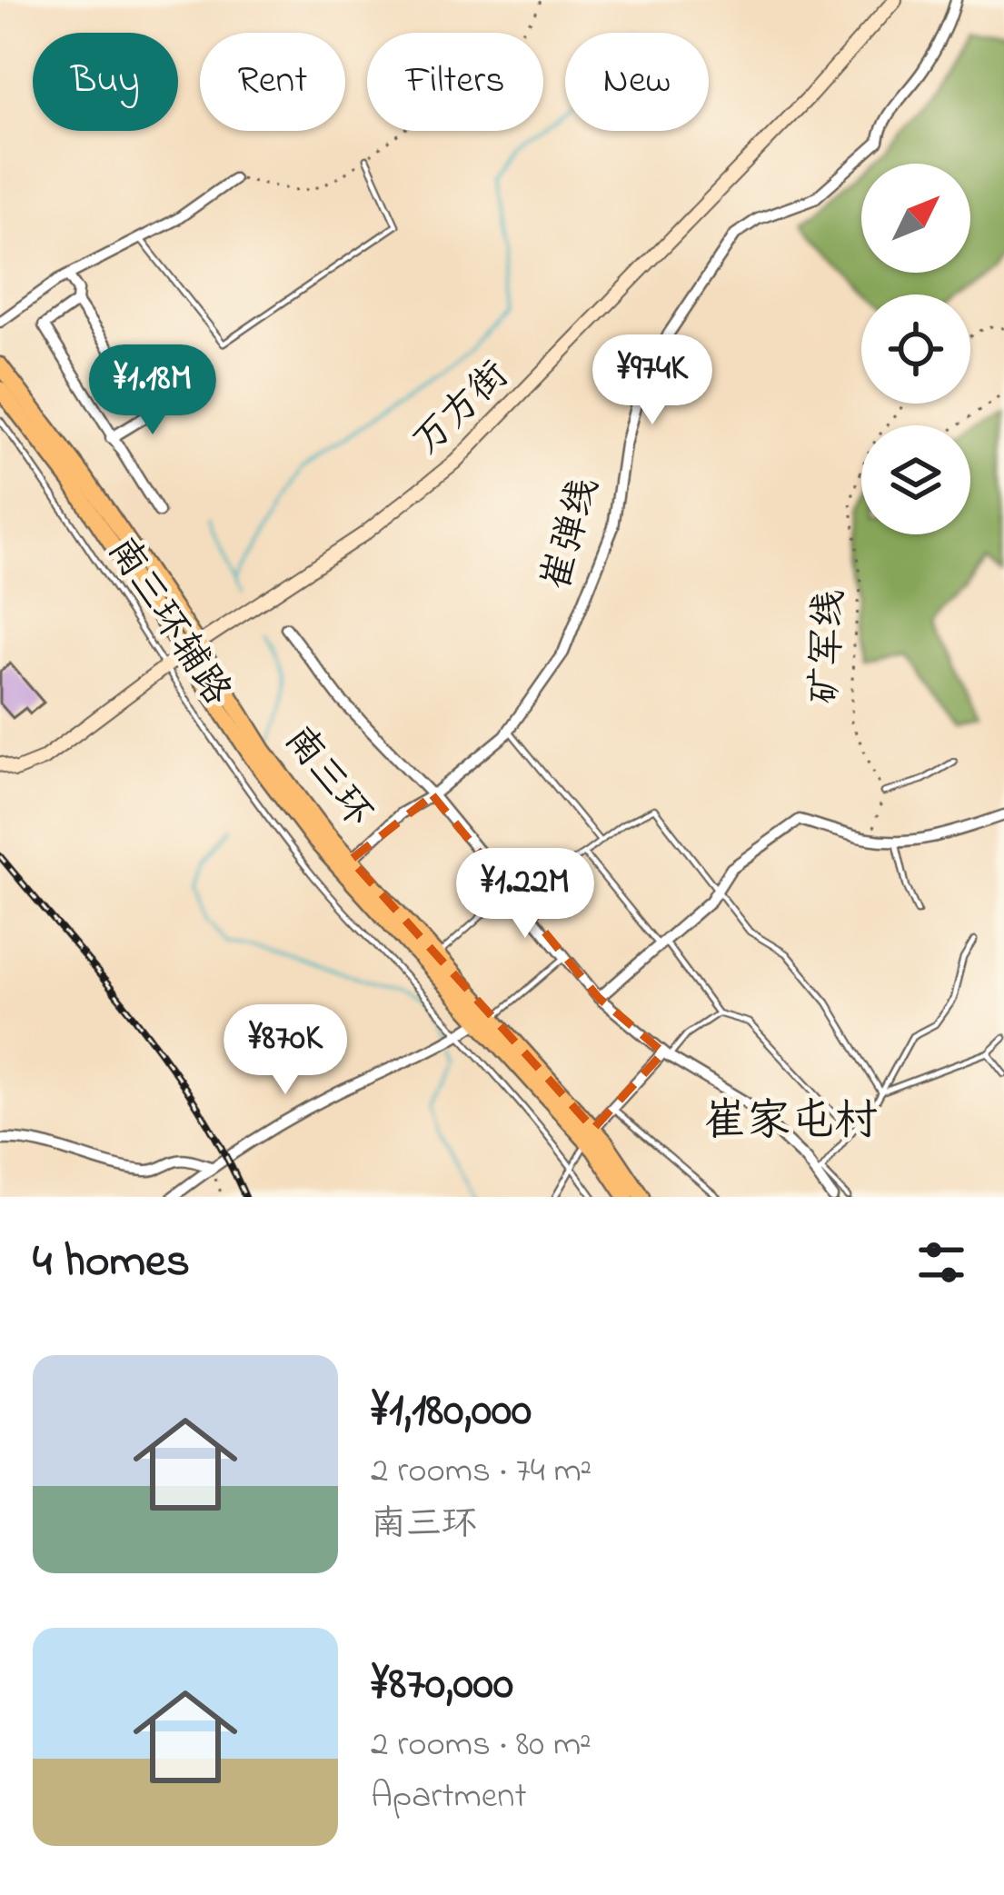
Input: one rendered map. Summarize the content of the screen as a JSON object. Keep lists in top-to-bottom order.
{
  "streets": {
    "main road": ["南三环"],
    "street": ["万方街", "崔弹线"],
    "lane": ["南三环辅路"],
    "path": ["矿军线"]
  },
  "crossings": [
    ["万方街", "南三环辅路"],
    ["万方街", "南三环"],
    ["崔弹线", "南三环"]
  ],
  "districts": ["崔家屯村"],
  "north": "top right",
  "page": {
    "chip": [
      "Buy",
      "Rent",
      "Filters",
      "New"
    ],
    "price": [
      "¥974K",
      "¥1.18M",
      "¥1.22M",
      "¥870K"
    ],
    "heading": "4 homes",
    "list": [
      {
        "name": "¥1,180,000",
        "note": "2 rooms · 74 m² · 南三环"
      },
      {
        "name": "¥870,000",
        "note": "2 rooms · 80 m² · Apartment"
      }
    ]
  }
}
